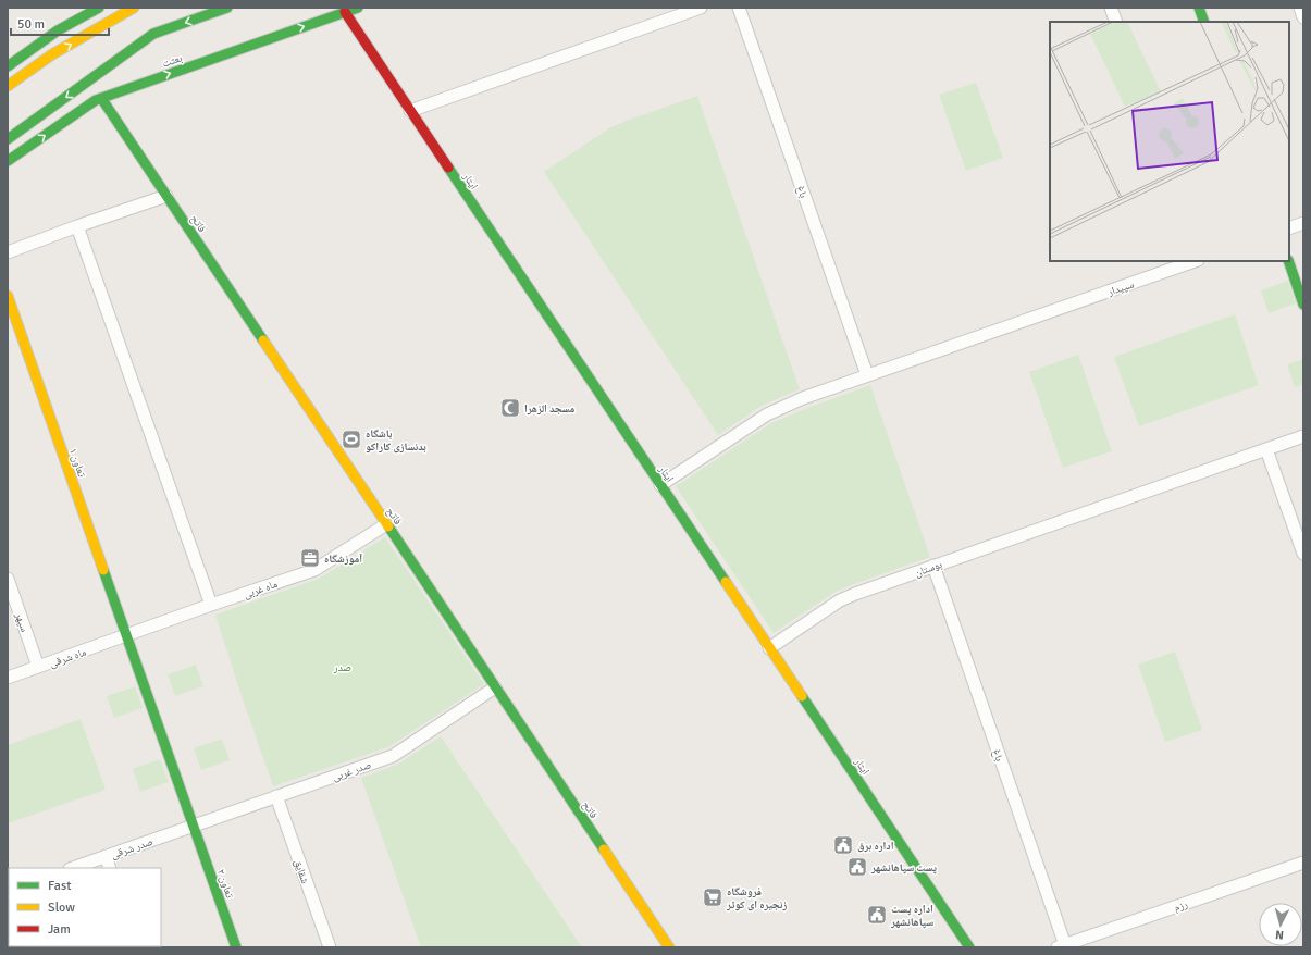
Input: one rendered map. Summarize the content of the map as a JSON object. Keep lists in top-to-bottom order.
{
  "streets": {
    "main road": [
      "بعثت",
      "ایثار",
      "فاتح",
      "تعاون ۱",
      "تعاون ۲"
    ],
    "street": [
      "باغ",
      "سپیدار",
      "بوستان",
      "ماه غربی",
      "سپهر",
      "ماه شرقی",
      "صدر غربی",
      "صدر شرقی",
      "شقایق",
      "رزم"
    ]
  },
  "crossings": [
    ["بعثت", "ایثار"],
    ["بعثت", "فاتح"],
    ["ایثار", "سپیدار"],
    ["ایثار", "بوستان"],
    ["باغ", "سپیدار"],
    ["باغ", "بوستان"],
    ["باغ", "رزم"],
    ["فاتح", "ماه غربی"],
    ["فاتح", "صدر غربی"],
    ["تعاون ۱", "ماه غربی"],
    ["تعاون ۱", "ماه شرقی"],
    ["تعاون ۱", "صدر غربی"],
    ["تعاون ۱", "صدر شرقی"],
    ["تعاون ۱", "تعاون ۲"],
    ["ماه غربی", "ماه شرقی"],
    ["سپهر", "ماه شرقی"],
    ["صدر غربی", "صدر شرقی"],
    ["صدر غربی", "شقایق"],
    ["صدر غربی", "تعاون ۲"],
    ["صدر شرقی", "تعاون ۲"]
  ],
  "parks": ["صدر"],
  "places": {
    "mosque": ["مسجد الزهرا"],
    "sports": ["باشگاه بدنسازی کاراکو"],
    "office": ["آموزشگاه"],
    "public building": ["اداره برق", "پست سپاهانشهر", "اداره پست سپاهانشهر"],
    "supermarket": ["فروشگاه زنجیره ای کوثر"]
  },
  "legend": ["Fast", "Slow", "Jam"],
  "scale_bar": "50 m",
  "north": "bottom"
}
